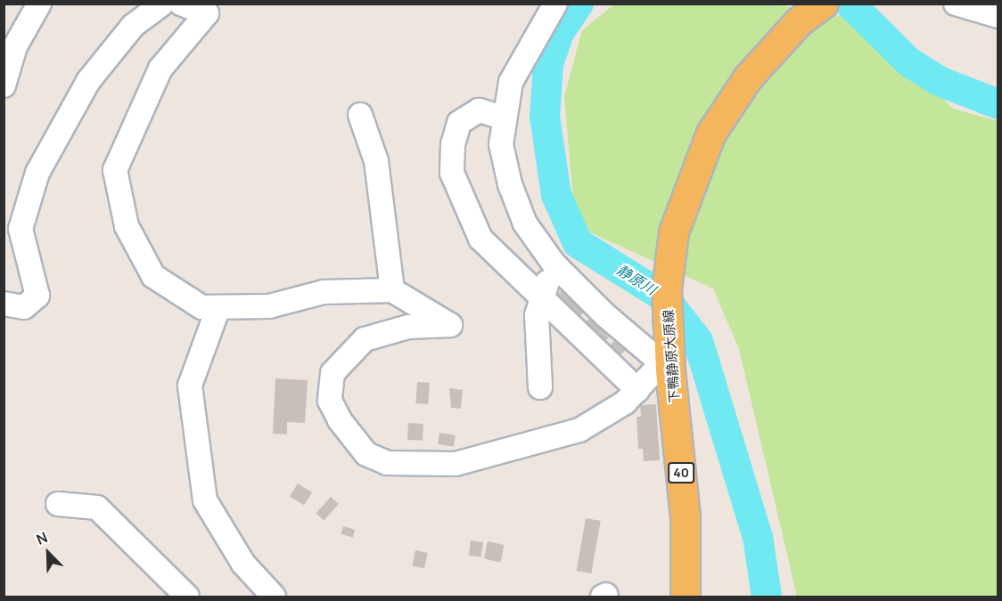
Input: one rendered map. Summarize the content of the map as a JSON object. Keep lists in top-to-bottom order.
{
  "streets": {
    "main road": ["下鴨静原大原線", "40"]
  },
  "water": ["静原川"],
  "north": "top left"
}
